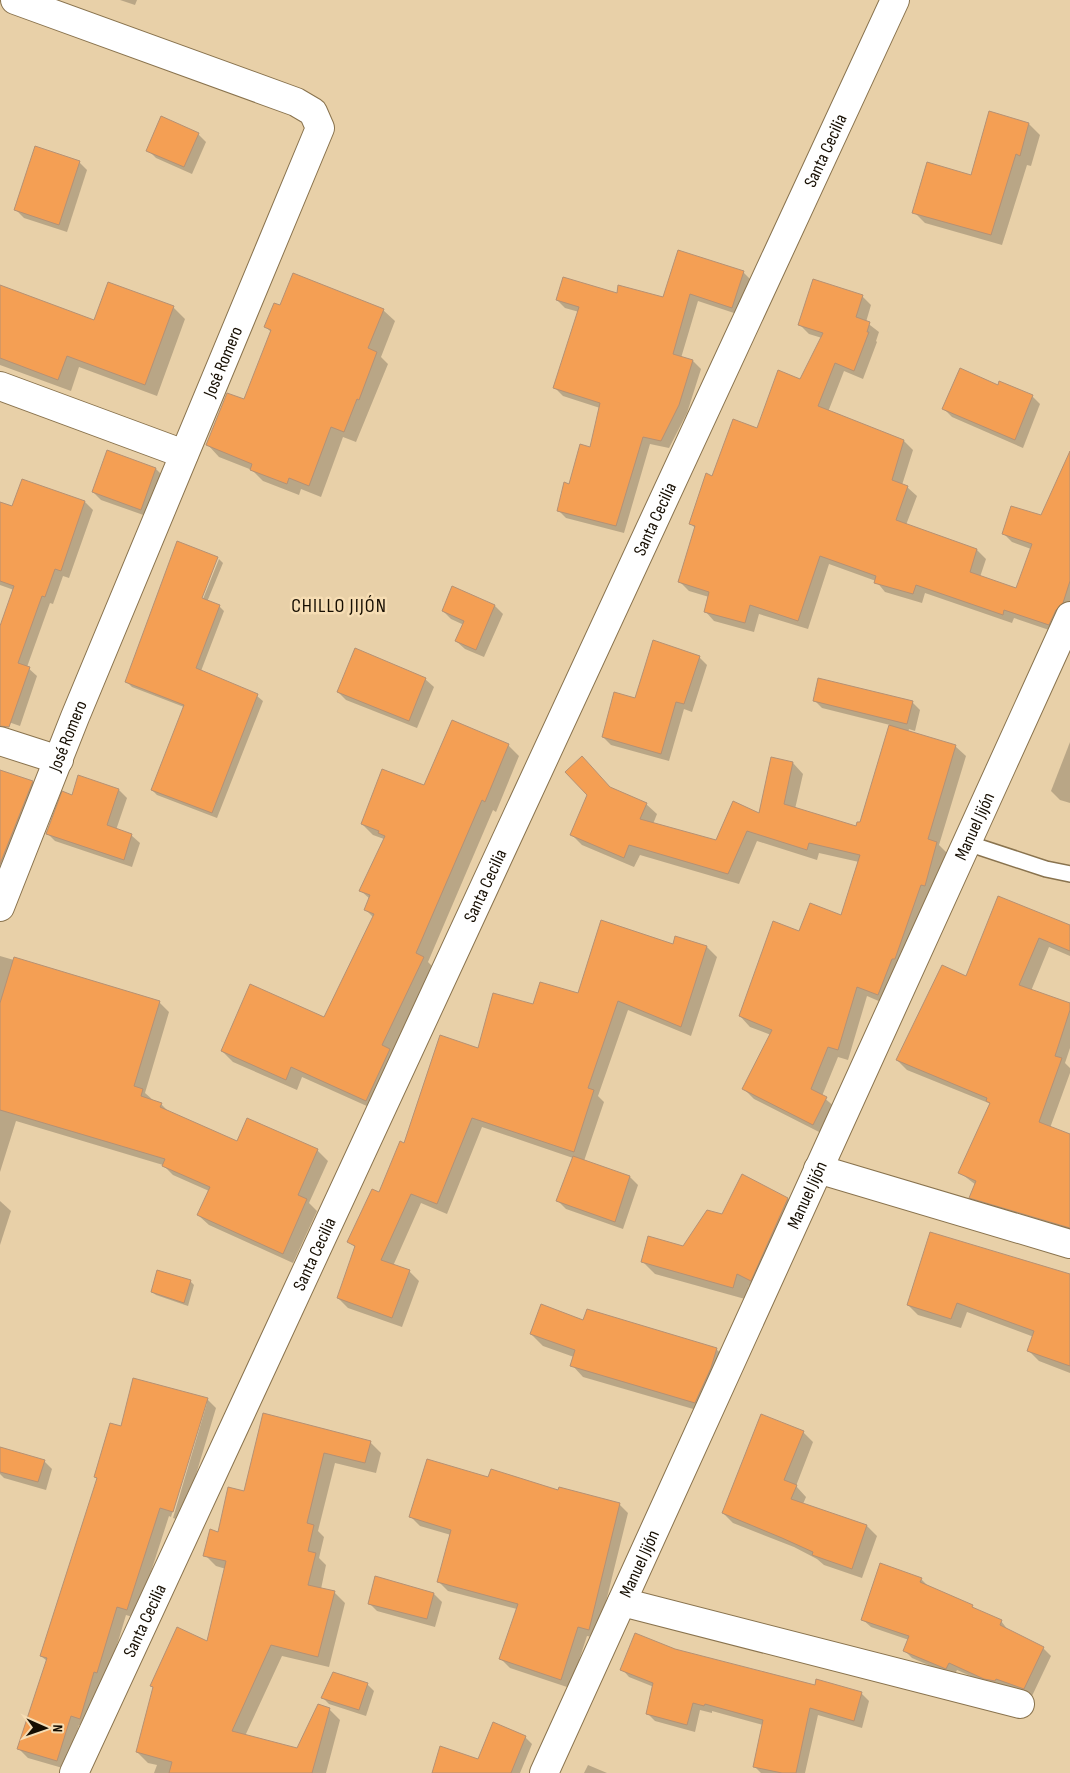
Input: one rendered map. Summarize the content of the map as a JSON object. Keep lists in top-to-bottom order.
{
  "streets": {
    "street": ["Santa Cecilia", "José Romero", "Manuel Jijón"]
  },
  "districts": ["CHILLO JIJÓN"],
  "north": "right"
}
